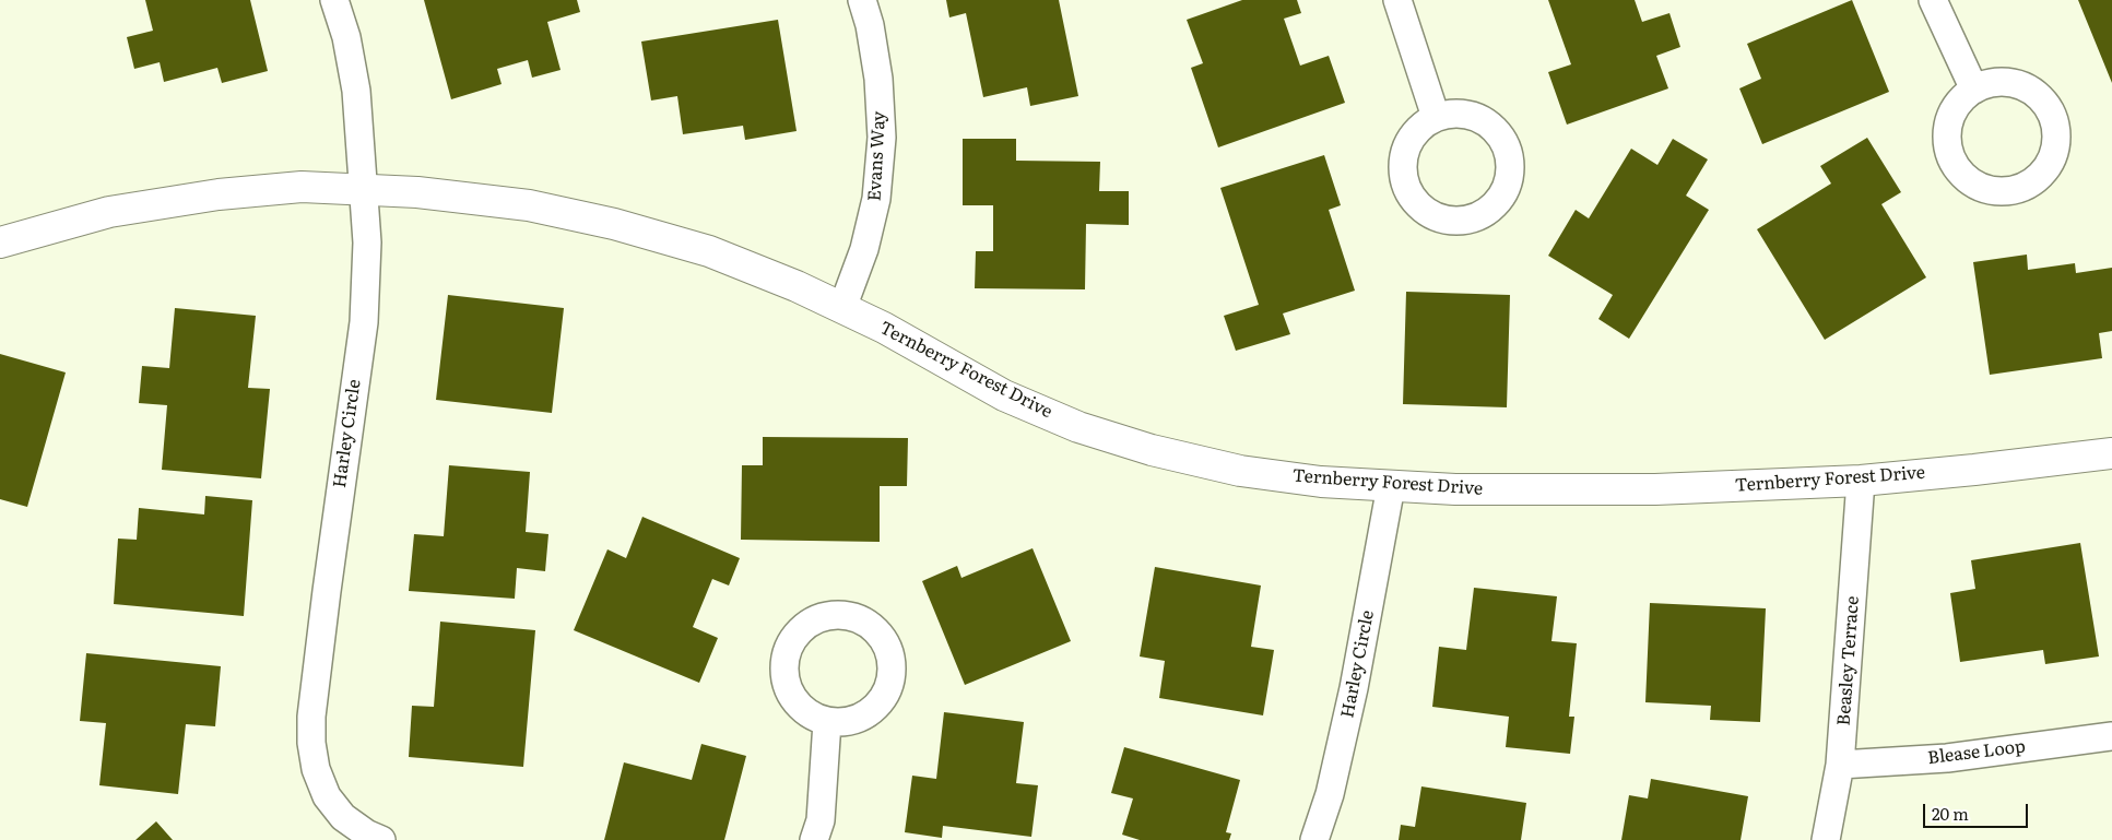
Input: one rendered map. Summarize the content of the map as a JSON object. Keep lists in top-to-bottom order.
{
  "streets": {
    "street": [
      "Evans Way",
      "Ternberry Forest Drive",
      "Harley Circle",
      "Beasley Terrace",
      "Blease Loop"
    ]
  },
  "crossings": [
    ["Evans Way", "Ternberry Forest Drive"],
    ["Ternberry Forest Drive", "Harley Circle"],
    ["Ternberry Forest Drive", "Beasley Terrace"],
    ["Beasley Terrace", "Blease Loop"]
  ],
  "scale_bar": "20 m"
}
